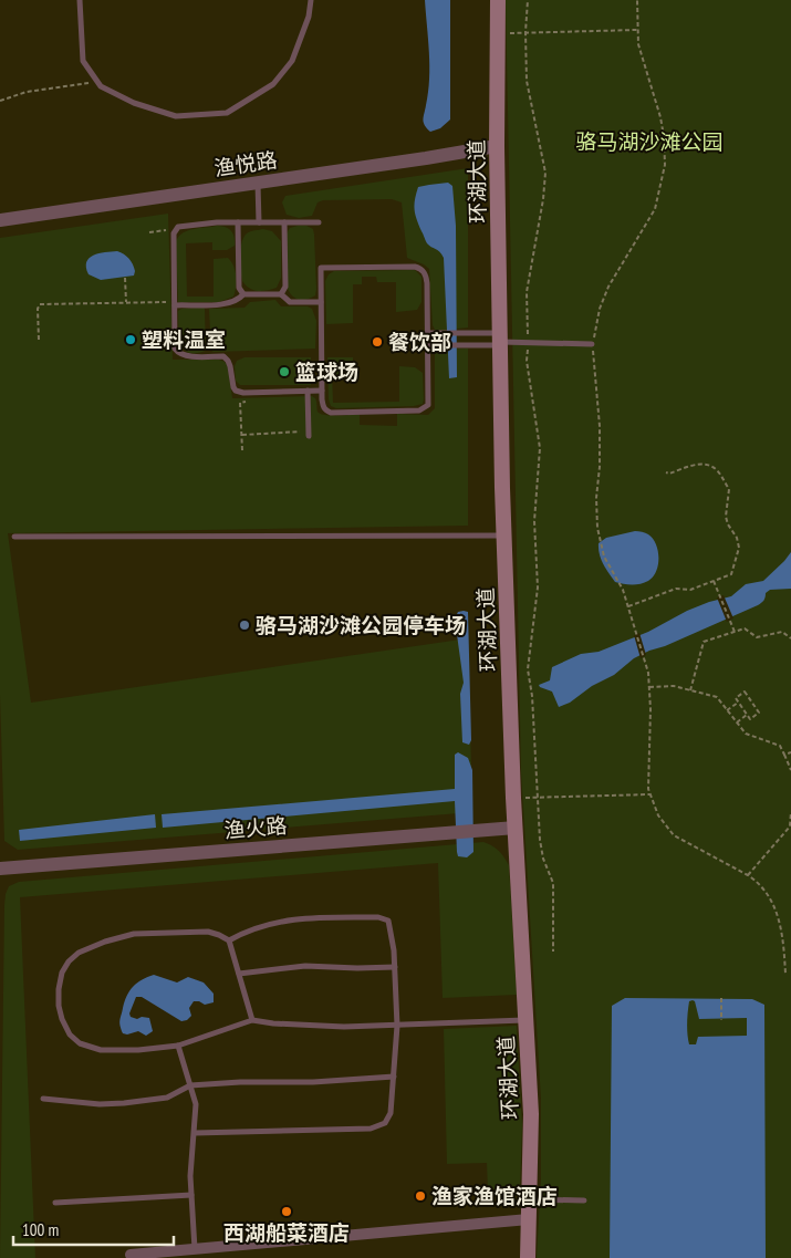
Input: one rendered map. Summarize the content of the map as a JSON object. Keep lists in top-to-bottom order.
{
  "streets": {
    "main road": ["环湖大道"],
    "street": ["渔悦路", "渔火路"]
  },
  "crossings": [
    ["渔悦路", "环湖大道"],
    ["环湖大道", "渔火路"]
  ],
  "parks": ["骆马湖沙滩公园"],
  "places": [
    "塑料温室",
    "餐饮部",
    "篮球场",
    "骆马湖沙滩公园停车场",
    "渔家渔馆酒店",
    "西湖船菜酒店"
  ],
  "scale_bar": "100 m"
}
